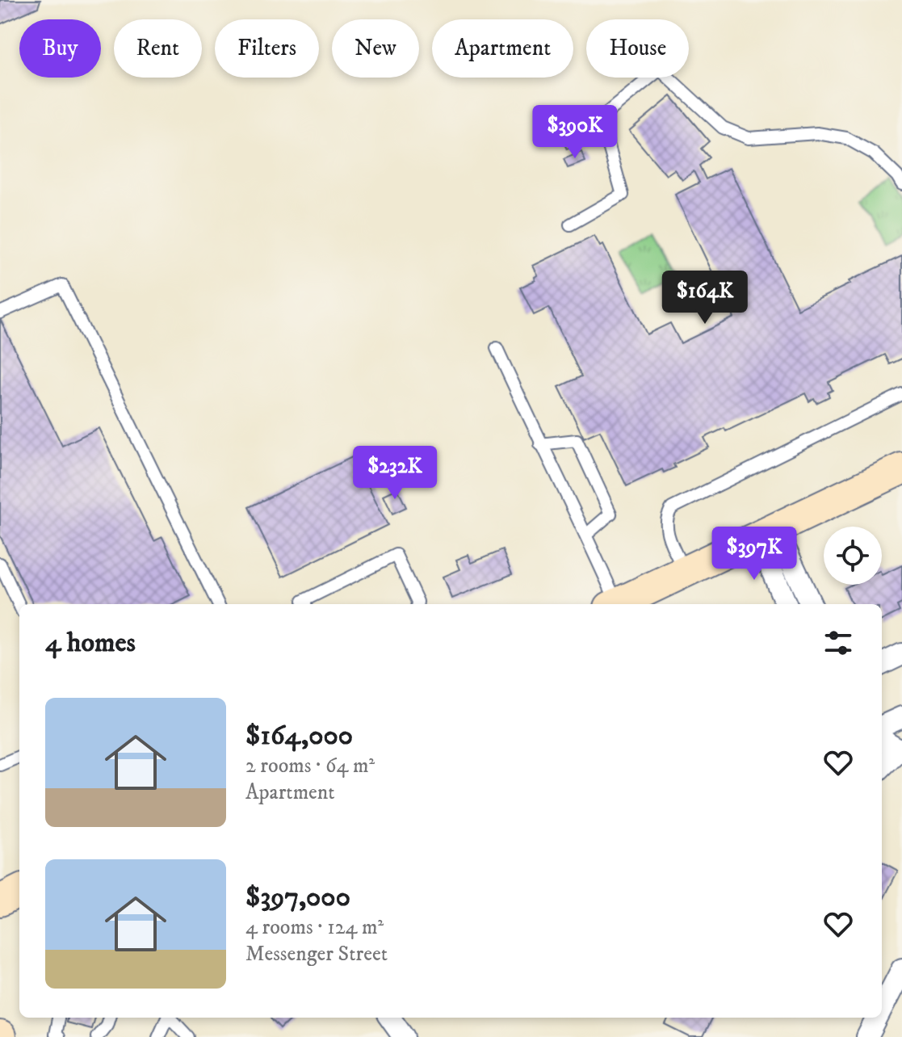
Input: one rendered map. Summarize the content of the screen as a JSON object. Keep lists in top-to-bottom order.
{
  "page": {
    "chip": [
      "Buy",
      "Rent",
      "Filters",
      "New",
      "Apartment",
      "House"
    ],
    "price": [
      "$390K",
      "$164K",
      "$232K",
      "$397K"
    ],
    "heading": "4 homes",
    "list": [
      {
        "name": "$164,000",
        "note": "2 rooms · 64 m² · Apartment"
      },
      {
        "name": "$397,000",
        "note": "4 rooms · 124 m² · Messenger Street"
      }
    ]
  }
}
